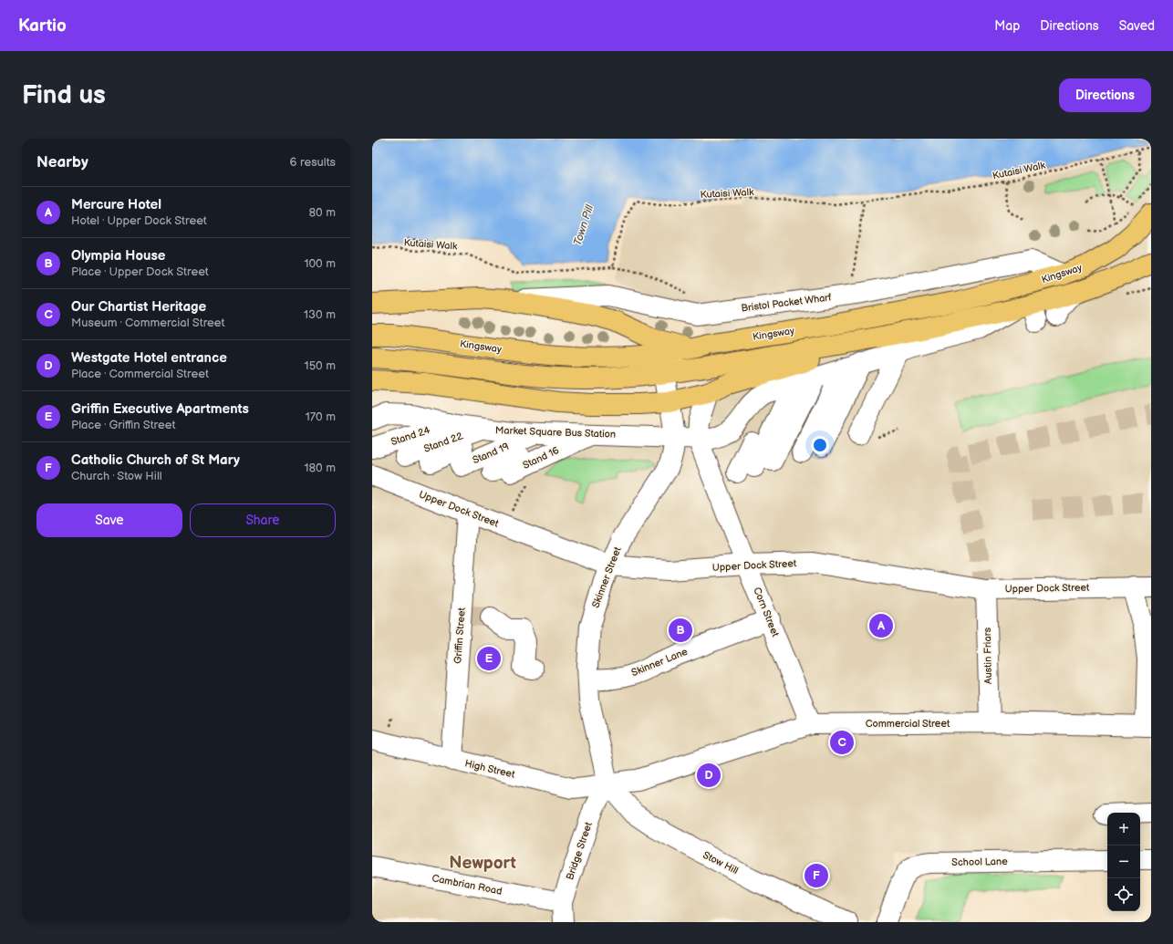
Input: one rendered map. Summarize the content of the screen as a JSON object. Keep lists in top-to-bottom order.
{
  "streets": {
    "main road": ["Kingsway"],
    "street": [
      "Bristol Packet Wharf",
      "Market Square Bus Station",
      "Stand 24",
      "Stand 22",
      "Stand 19",
      "Stand 16",
      "Upper Dock Street",
      "Skinner Street",
      "Corn Street",
      "Griffin Street",
      "Austin Friars",
      "Skinner Lane",
      "Commercial Street",
      "High Street",
      "Bridge Street",
      "School Lane",
      "Stow Hill",
      "Cambrian Road"
    ],
    "path": ["Kutaisi Walk"]
  },
  "crossings": [
    ["Kingsway", "Bristol Packet Wharf"],
    ["Kingsway", "Skinner Street"],
    ["Market Square Bus Station", "Stand 24"],
    ["Market Square Bus Station", "Stand 22"],
    ["Market Square Bus Station", "Stand 19"],
    ["Market Square Bus Station", "Stand 16"],
    ["Market Square Bus Station", "Skinner Street"],
    ["Stand 24", "Stand 22"],
    ["Stand 19", "Stand 16"],
    ["Upper Dock Street", "Skinner Street"],
    ["Upper Dock Street", "Corn Street"],
    ["Upper Dock Street", "Griffin Street"],
    ["Upper Dock Street", "Austin Friars"],
    ["Skinner Street", "Skinner Lane"],
    ["Skinner Street", "Commercial Street"],
    ["Skinner Street", "High Street"],
    ["Skinner Street", "Bridge Street"],
    ["Skinner Street", "Stow Hill"],
    ["Corn Street", "Skinner Lane"],
    ["Corn Street", "Commercial Street"],
    ["Griffin Street", "High Street"],
    ["Austin Friars", "Commercial Street"],
    ["Commercial Street", "High Street"],
    ["Commercial Street", "Bridge Street"],
    ["Commercial Street", "Stow Hill"],
    ["High Street", "Bridge Street"],
    ["High Street", "Stow Hill"],
    ["Bridge Street", "Stow Hill"],
    ["Bridge Street", "Cambrian Road"]
  ],
  "districts": ["Newport"],
  "water": ["Town Pill"],
  "page": {
    "header": "Kartio",
    "nav": ["Map", "Directions", "Saved"],
    "buttons": [
      "Directions",
      ["Save", "Share"]
    ],
    "title": "Find us",
    "heading": ["Nearby", "6 results"],
    "list": [
      {
        "mark": "A",
        "name": "Mercure Hotel",
        "note": "Hotel · Upper Dock Street",
        "value": "80 m"
      },
      {
        "mark": "B",
        "name": "Olympia House",
        "note": "Place · Upper Dock Street",
        "value": "100 m"
      },
      {
        "mark": "C",
        "name": "Our Chartist Heritage",
        "note": "Museum · Commercial Street",
        "value": "130 m"
      },
      {
        "mark": "D",
        "name": "Westgate Hotel entrance",
        "note": "Place · Commercial Street",
        "value": "150 m"
      },
      {
        "mark": "E",
        "name": "Griffin Executive Apartments",
        "note": "Place · Griffin Street",
        "value": "170 m"
      },
      {
        "mark": "F",
        "name": "Catholic Church of St Mary",
        "note": "Church · Stow Hill",
        "value": "180 m"
      }
    ],
    "pins": [
      "A",
      "B",
      "E",
      "C",
      "D",
      "F"
    ],
    "map_buttons": ["+", "−"]
  }
}
